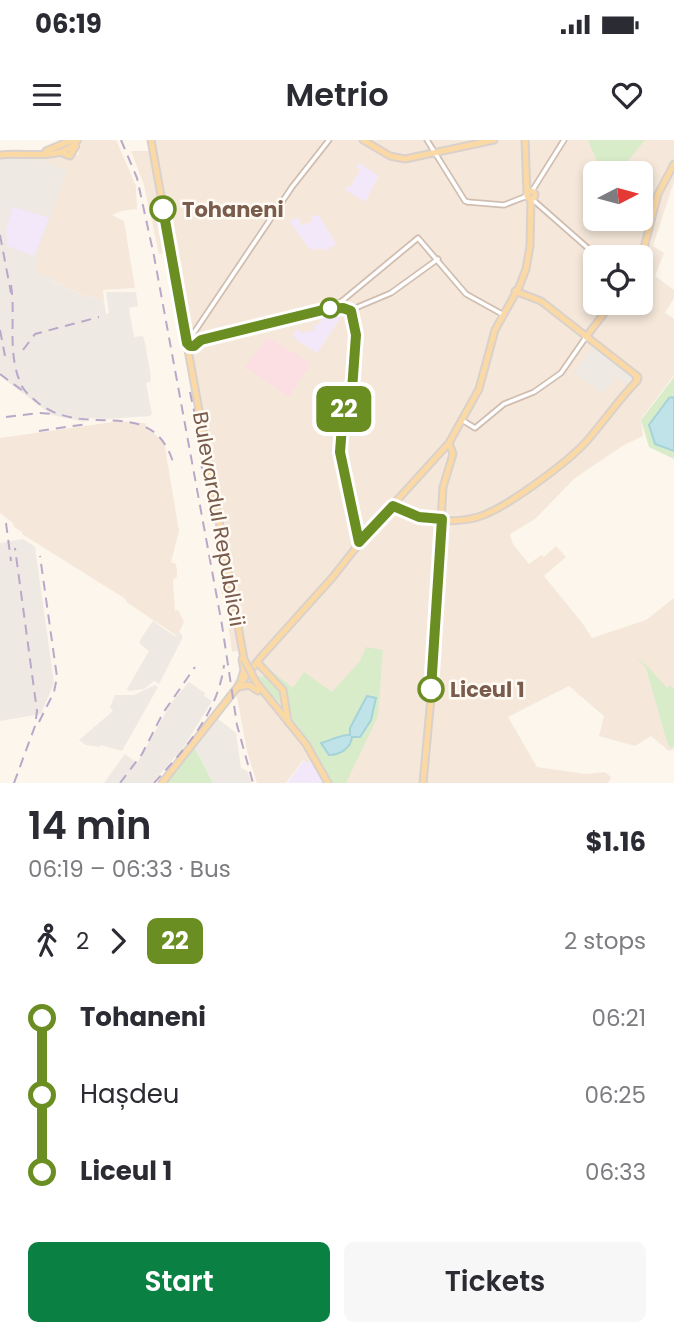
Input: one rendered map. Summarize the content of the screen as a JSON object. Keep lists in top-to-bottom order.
{
  "streets": {
    "main road": ["Bulevardul Republicii"]
  },
  "places": ["Tohaneni", "Liceul 1"],
  "lines": ["bus line 22"],
  "north": "right",
  "page": {
    "status": "06:19",
    "header": "Metrio",
    "on_map": "22",
    "heading": ["14 min", "06:19 – 06:33 · Bus", "$1.16"],
    "legs": ["2", "22", "2 stops"],
    "list": [
      {
        "name": "Tohaneni",
        "value": "06:21"
      },
      {
        "name": "Hașdeu",
        "value": "06:25"
      },
      {
        "name": "Liceul 1",
        "value": "06:33"
      }
    ],
    "buttons": ["Start", "Tickets"]
  }
}
